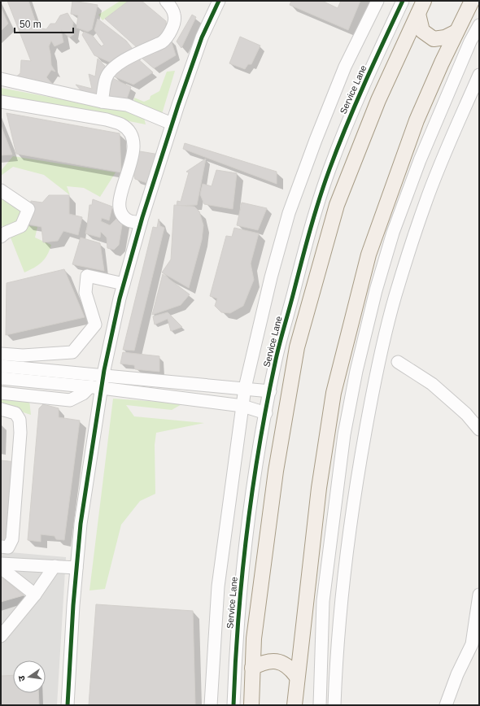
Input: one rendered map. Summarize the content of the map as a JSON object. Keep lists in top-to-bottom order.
{
  "streets": {
    "street": ["Service Lane"]
  },
  "scale_bar": "50 m",
  "north": "left"
}
